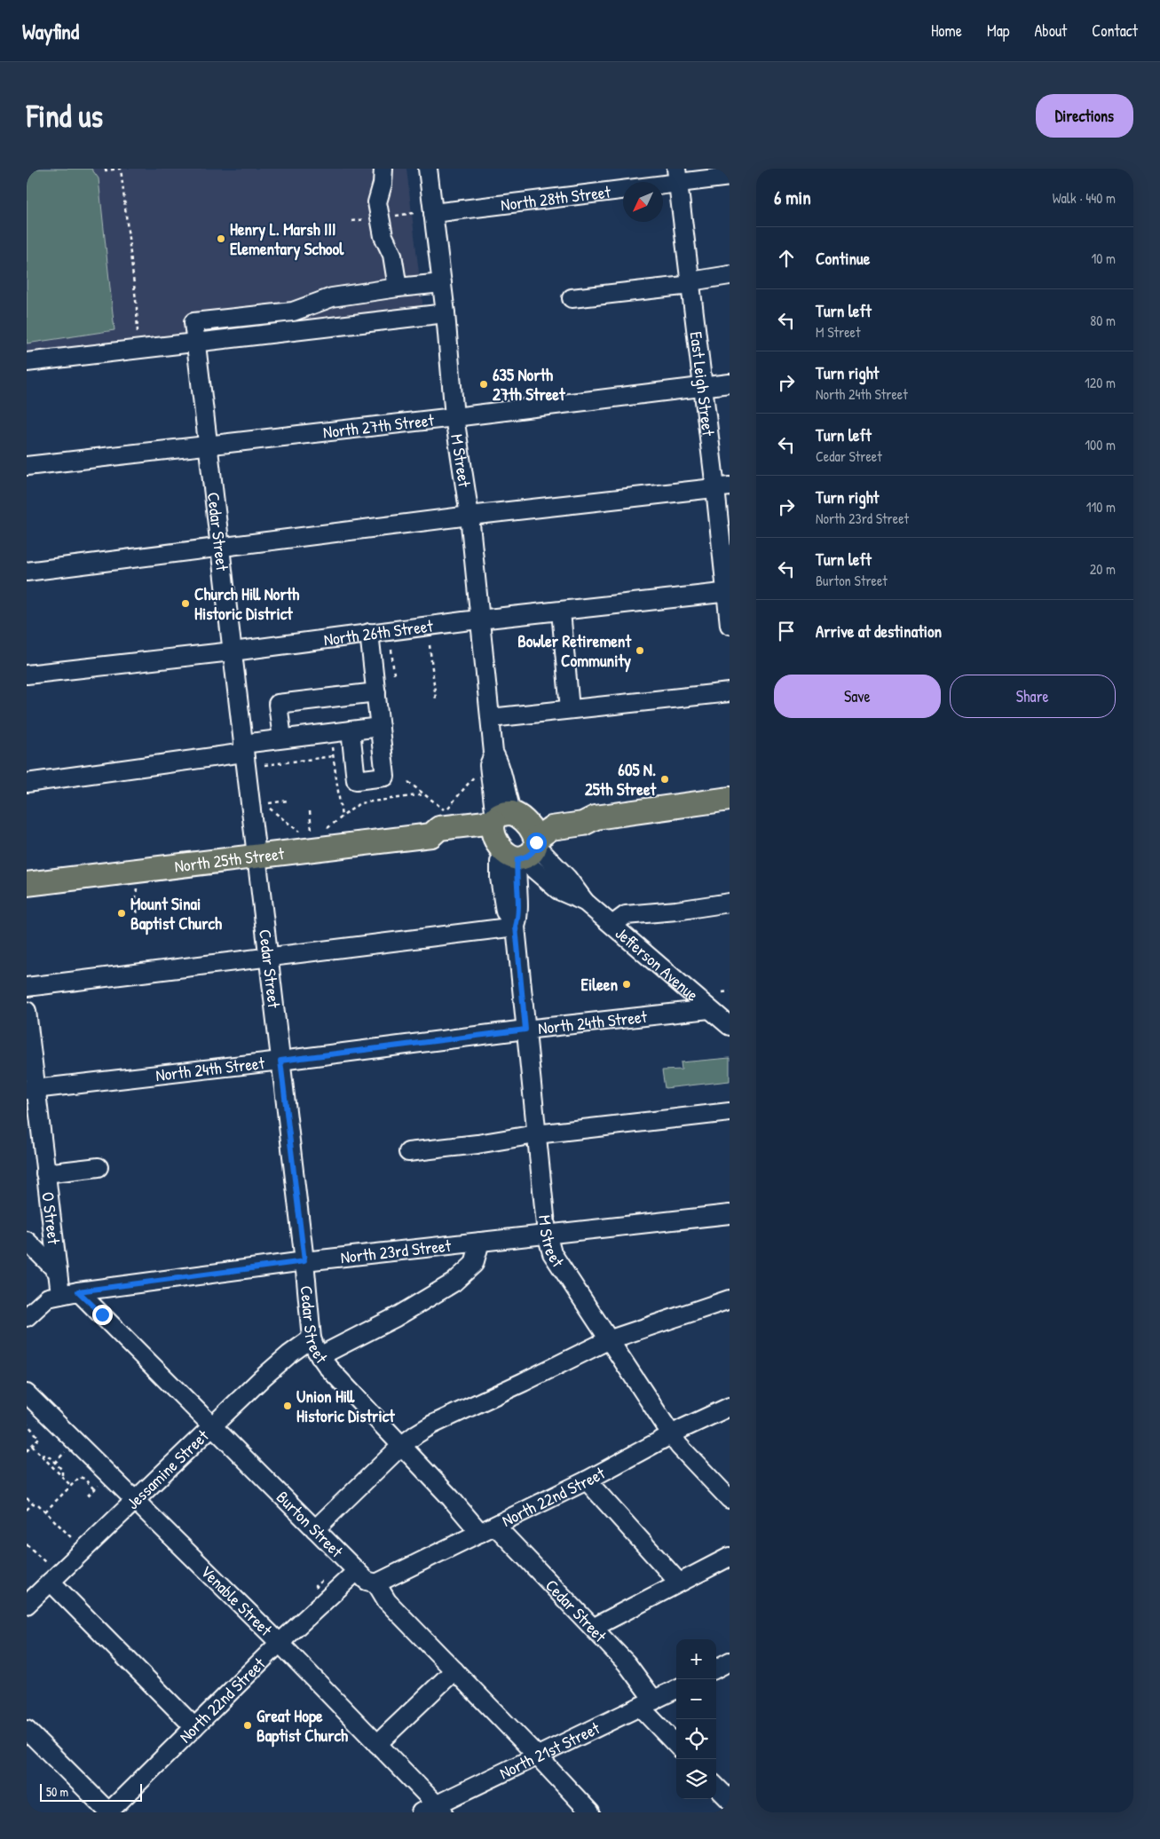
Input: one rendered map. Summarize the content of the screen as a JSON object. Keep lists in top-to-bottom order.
{
  "streets": {
    "main road": ["North 25th Street"],
    "street": [
      "North 28th Street",
      "East Leigh Street",
      "North 27th Street",
      "M Street",
      "Cedar Street",
      "North 26th Street",
      "Jefferson Avenue",
      "North 24th Street",
      "O Street",
      "North 23rd Street",
      "Jessamine Street",
      "North 22nd Street",
      "Burton Street",
      "Venable Street",
      "North 21st Street"
    ]
  },
  "crossings": [
    ["North 28th Street", "East Leigh Street"],
    ["North 28th Street", "M Street"],
    ["East Leigh Street", "North 27th Street"],
    ["East Leigh Street", "North 26th Street"],
    ["North 27th Street", "M Street"],
    ["North 27th Street", "Cedar Street"],
    ["M Street", "North 26th Street"],
    ["M Street", "North 25th Street"],
    ["M Street", "Jefferson Avenue"],
    ["M Street", "North 24th Street"],
    ["M Street", "North 23rd Street"],
    ["M Street", "North 22nd Street"],
    ["Cedar Street", "North 26th Street"],
    ["Cedar Street", "North 25th Street"],
    ["Cedar Street", "North 24th Street"],
    ["Cedar Street", "North 23rd Street"],
    ["Cedar Street", "Jessamine Street"],
    ["Cedar Street", "North 22nd Street"],
    ["Cedar Street", "North 21st Street"],
    ["North 25th Street", "Jefferson Avenue"],
    ["Jefferson Avenue", "North 24th Street"],
    ["North 24th Street", "O Street"],
    ["O Street", "North 23rd Street"],
    ["North 23rd Street", "Burton Street"],
    ["Jessamine Street", "Burton Street"],
    ["Jessamine Street", "Venable Street"],
    ["North 22nd Street", "Burton Street"],
    ["North 22nd Street", "Venable Street"],
    ["Burton Street", "North 21st Street"],
    ["Venable Street", "North 21st Street"]
  ],
  "places": [
    "Henry L. Marsh III Elementary School",
    "635 North 27th Street",
    "Church Hill North Historic District",
    "Bowler Retirement Community",
    "605 N. 25th Street",
    "Mount Sinai Baptist Church",
    "Eileen",
    "Union Hill Historic District",
    "Great Hope Baptist Church"
  ],
  "scale_bar": "50 m",
  "north": "bottom left",
  "page": {
    "header": "Wayfind",
    "nav": [
      "Home",
      "Map",
      "About",
      "Contact"
    ],
    "buttons": [
      "Directions",
      ["Save", "Share"]
    ],
    "title": "Find us",
    "heading": ["6 min", "Walk · 440 m"],
    "list": [
      ["Continue", "10 m"],
      ["Turn left", "M Street", "80 m"],
      ["Turn right", "North 24th Street", "120 m"],
      ["Turn left", "Cedar Street", "100 m"],
      ["Turn right", "North 23rd Street", "110 m"],
      ["Turn left", "Burton Street", "20 m"],
      "Arrive at destination"
    ],
    "map_buttons": ["+", "−"],
    "scale": "50 m"
  }
}
